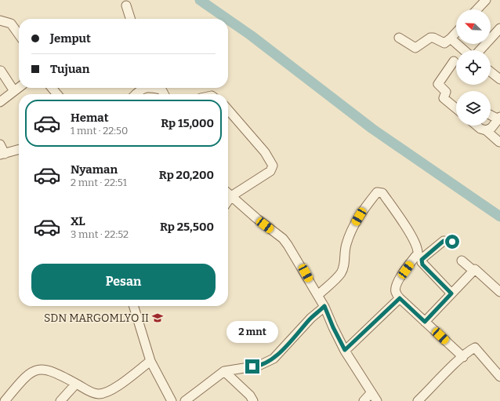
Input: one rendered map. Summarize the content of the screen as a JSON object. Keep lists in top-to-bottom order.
{
  "places": {
    "school or university": ["SDN MARGOMLYO II"]
  },
  "north": "top left",
  "page": {
    "banner": ["Jemput", "Tujuan"],
    "list": [
      {
        "name": "Hemat",
        "note": "1 mnt · 22:50",
        "value": "Rp 15,000"
      },
      {
        "name": "Nyaman",
        "note": "2 mnt · 22:51",
        "value": "Rp 20,200"
      },
      {
        "name": "XL",
        "note": "3 mnt · 22:52",
        "value": "Rp 25,500"
      }
    ],
    "buttons": "Pesan",
    "bubble": "2 mnt"
  }
}
